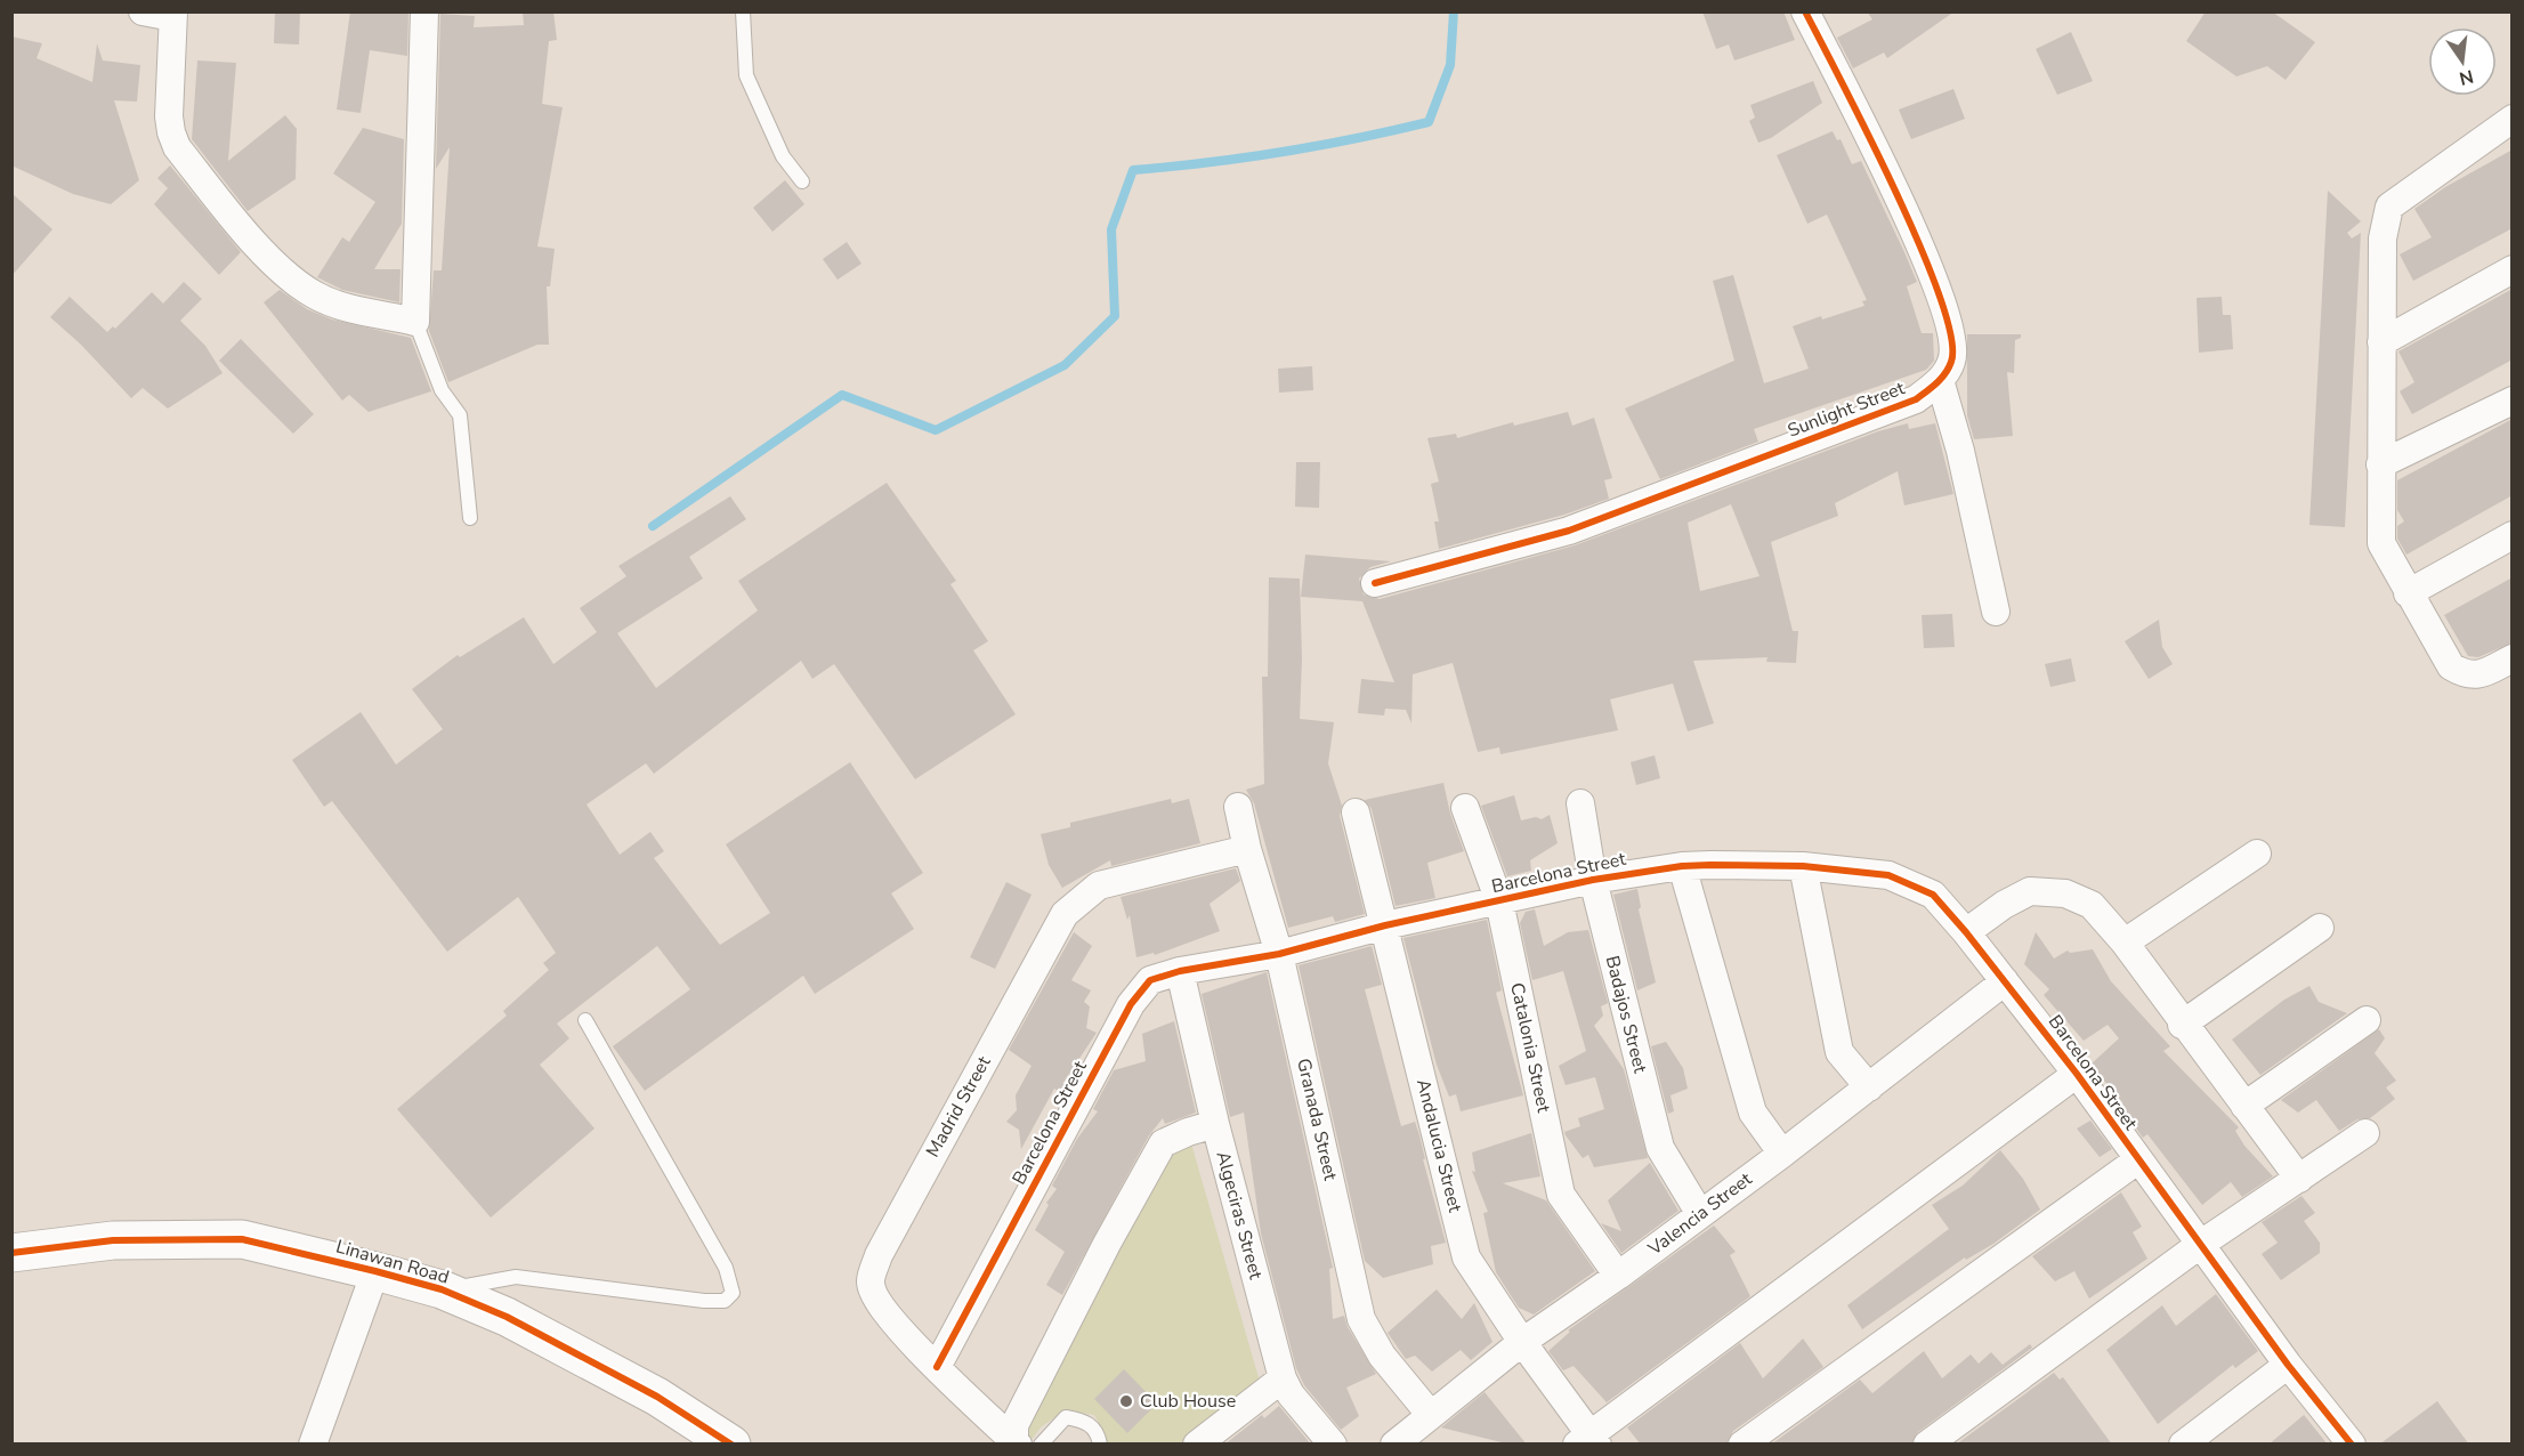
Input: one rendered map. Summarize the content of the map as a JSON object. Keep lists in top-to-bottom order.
{
  "streets": {
    "street": [
      "Sunlight Street",
      "Barcelona Street",
      "Badajos Street",
      "Catalonia Street",
      "Madrid Street",
      "Granada Street",
      "Andalucia Street",
      "Valencia Street",
      "Algeciras Street",
      "Linawan Road"
    ]
  },
  "crossings": [
    ["Barcelona Street", "Badajos Street"],
    ["Barcelona Street", "Catalonia Street"],
    ["Barcelona Street", "Madrid Street"],
    ["Barcelona Street", "Granada Street"],
    ["Barcelona Street", "Andalucia Street"],
    ["Barcelona Street", "Valencia Street"],
    ["Barcelona Street", "Algeciras Street"],
    ["Badajos Street", "Valencia Street"],
    ["Catalonia Street", "Valencia Street"],
    ["Madrid Street", "Granada Street"],
    ["Granada Street", "Valencia Street"],
    ["Andalucia Street", "Valencia Street"]
  ],
  "places": ["Club House"],
  "north": "bottom"
}
